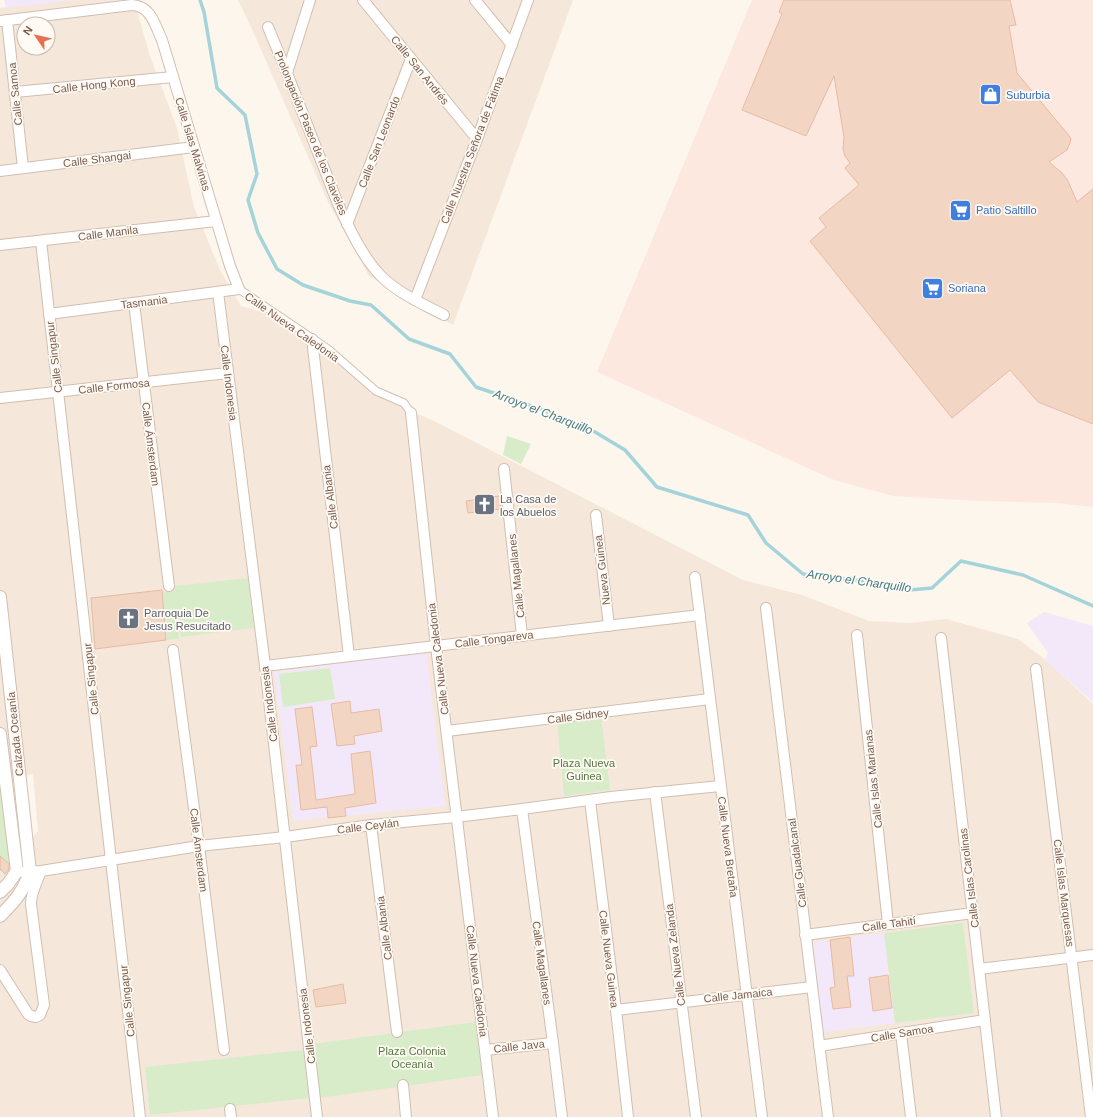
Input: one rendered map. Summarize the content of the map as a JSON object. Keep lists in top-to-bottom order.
{
  "streets": {
    "street": [
      "Calle San Andrés",
      "Calle Hong Kong",
      "Calle Samoa",
      "Prolongación Paseo de los Claveles",
      "Calle San Leonardo",
      "Calle Islas Malvinas",
      "Calle Nuestra Señora de Fátima",
      "Calle Shangai",
      "Calle Manila",
      "Tasmania",
      "Calle Nueva Caledonia",
      "Calle Singapur",
      "Calle Indonesia",
      "Calle Formosa",
      "Calle Ámsterdam",
      "Calle Albania",
      "Nueva Guinea",
      "Calle Magallanes",
      "Calle Tongareva",
      "Calle Sidney",
      "Calzada Oceanía",
      "Calle Islas Marianas",
      "Calle Ceylán",
      "Calle Nueva Bretaña",
      "Calle Guadalcanal",
      "Calle Islas Carolinas",
      "Calle Islas Marquesas",
      "Calle Tahití",
      "Calle Nueva Zelanda",
      "Calle Nueva Guinea",
      "Calle Jamaica",
      "Calle Java"
    ]
  },
  "crossings": [
    ["Calle San Andrés", "Calle San Leonardo"],
    ["Calle San Andrés", "Calle Nuestra Señora de Fátima"],
    ["Calle Hong Kong", "Calle Samoa"],
    ["Calle Hong Kong", "Calle Islas Malvinas"],
    ["Calle Samoa", "Calle Islas Malvinas"],
    ["Calle Samoa", "Calle Shangai"],
    ["Calle Samoa", "Calle Guadalcanal"],
    ["Calle Samoa", "Calle Islas Carolinas"],
    ["Prolongación Paseo de los Claveles", "Calle San Leonardo"],
    ["Prolongación Paseo de los Claveles", "Calle Nuestra Señora de Fátima"],
    ["Calle Islas Malvinas", "Calle Shangai"],
    ["Calle Islas Malvinas", "Calle Manila"],
    ["Calle Islas Malvinas", "Tasmania"],
    ["Calle Islas Malvinas", "Calle Nueva Caledonia"],
    ["Calle Manila", "Calle Singapur"],
    ["Tasmania", "Calle Nueva Caledonia"],
    ["Tasmania", "Calle Singapur"],
    ["Tasmania", "Calle Indonesia"],
    ["Tasmania", "Calle Ámsterdam"],
    ["Calle Nueva Caledonia", "Calle Albania"],
    ["Calle Nueva Caledonia", "Calle Tongareva"],
    ["Calle Nueva Caledonia", "Calle Sidney"],
    ["Calle Nueva Caledonia", "Calle Ceylán"],
    ["Calle Nueva Caledonia", "Calle Java"],
    ["Calle Singapur", "Calle Formosa"],
    ["Calle Singapur", "Calle Ceylán"],
    ["Calle Indonesia", "Calle Formosa"],
    ["Calle Indonesia", "Calle Tongareva"],
    ["Calle Indonesia", "Calle Ceylán"],
    ["Calle Formosa", "Calle Ámsterdam"],
    ["Calle Ámsterdam", "Calle Ceylán"],
    ["Calle Albania", "Calle Tongareva"],
    ["Calle Albania", "Calle Ceylán"],
    ["Nueva Guinea", "Calle Tongareva"],
    ["Calle Magallanes", "Calle Tongareva"],
    ["Calle Magallanes", "Calle Ceylán"],
    ["Calle Magallanes", "Calle Java"],
    ["Calle Tongareva", "Calle Nueva Bretaña"],
    ["Calle Sidney", "Calle Nueva Bretaña"],
    ["Calzada Oceanía", "Calle Ceylán"],
    ["Calle Islas Marianas", "Calle Tahití"],
    ["Calle Ceylán", "Calle Nueva Bretaña"],
    ["Calle Ceylán", "Calle Nueva Zelanda"],
    ["Calle Ceylán", "Calle Nueva Guinea"],
    ["Calle Nueva Bretaña", "Calle Jamaica"],
    ["Calle Guadalcanal", "Calle Tahití"],
    ["Calle Guadalcanal", "Calle Jamaica"],
    ["Calle Islas Carolinas", "Calle Tahití"],
    ["Calle Nueva Zelanda", "Calle Jamaica"],
    ["Calle Nueva Guinea", "Calle Jamaica"]
  ],
  "water": ["Arroyo el Charquillo"],
  "parks": ["Plaza Nueva Guinea", "Plaza Colonia Oceanía"],
  "places": {
    "shop": ["Suburbia"],
    "supermarket": ["Patio Saltillo", "Soriana"],
    "church": ["La Casa de los Abuelos", "Parroquia De Jesus Resucitado"]
  },
  "north": "top left"
}
